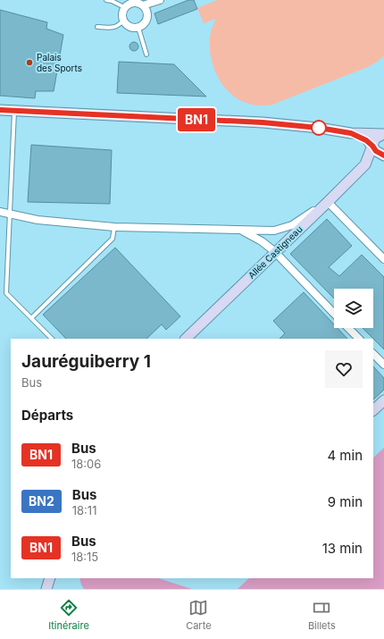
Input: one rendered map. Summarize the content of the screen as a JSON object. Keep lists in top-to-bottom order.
{
  "streets": {
    "street": ["Allée Castigneau"]
  },
  "places": ["Palais des Sports"],
  "lines": ["bus line BN1"],
  "page": {
    "on_map": "BN1",
    "heading": [
      ["Jauréguiberry 1", "Bus"],
      "Départs"
    ],
    "list": [
      {
        "mark": "BN1",
        "name": "Bus",
        "note": "18:06",
        "value": "4 min"
      },
      {
        "mark": "BN2",
        "name": "Bus",
        "note": "18:11",
        "value": "9 min"
      },
      {
        "mark": "BN1",
        "name": "Bus",
        "note": "18:15",
        "value": "13 min"
      }
    ],
    "tabs": ["Itinéraire", "Carte", "Billets"]
  }
}
